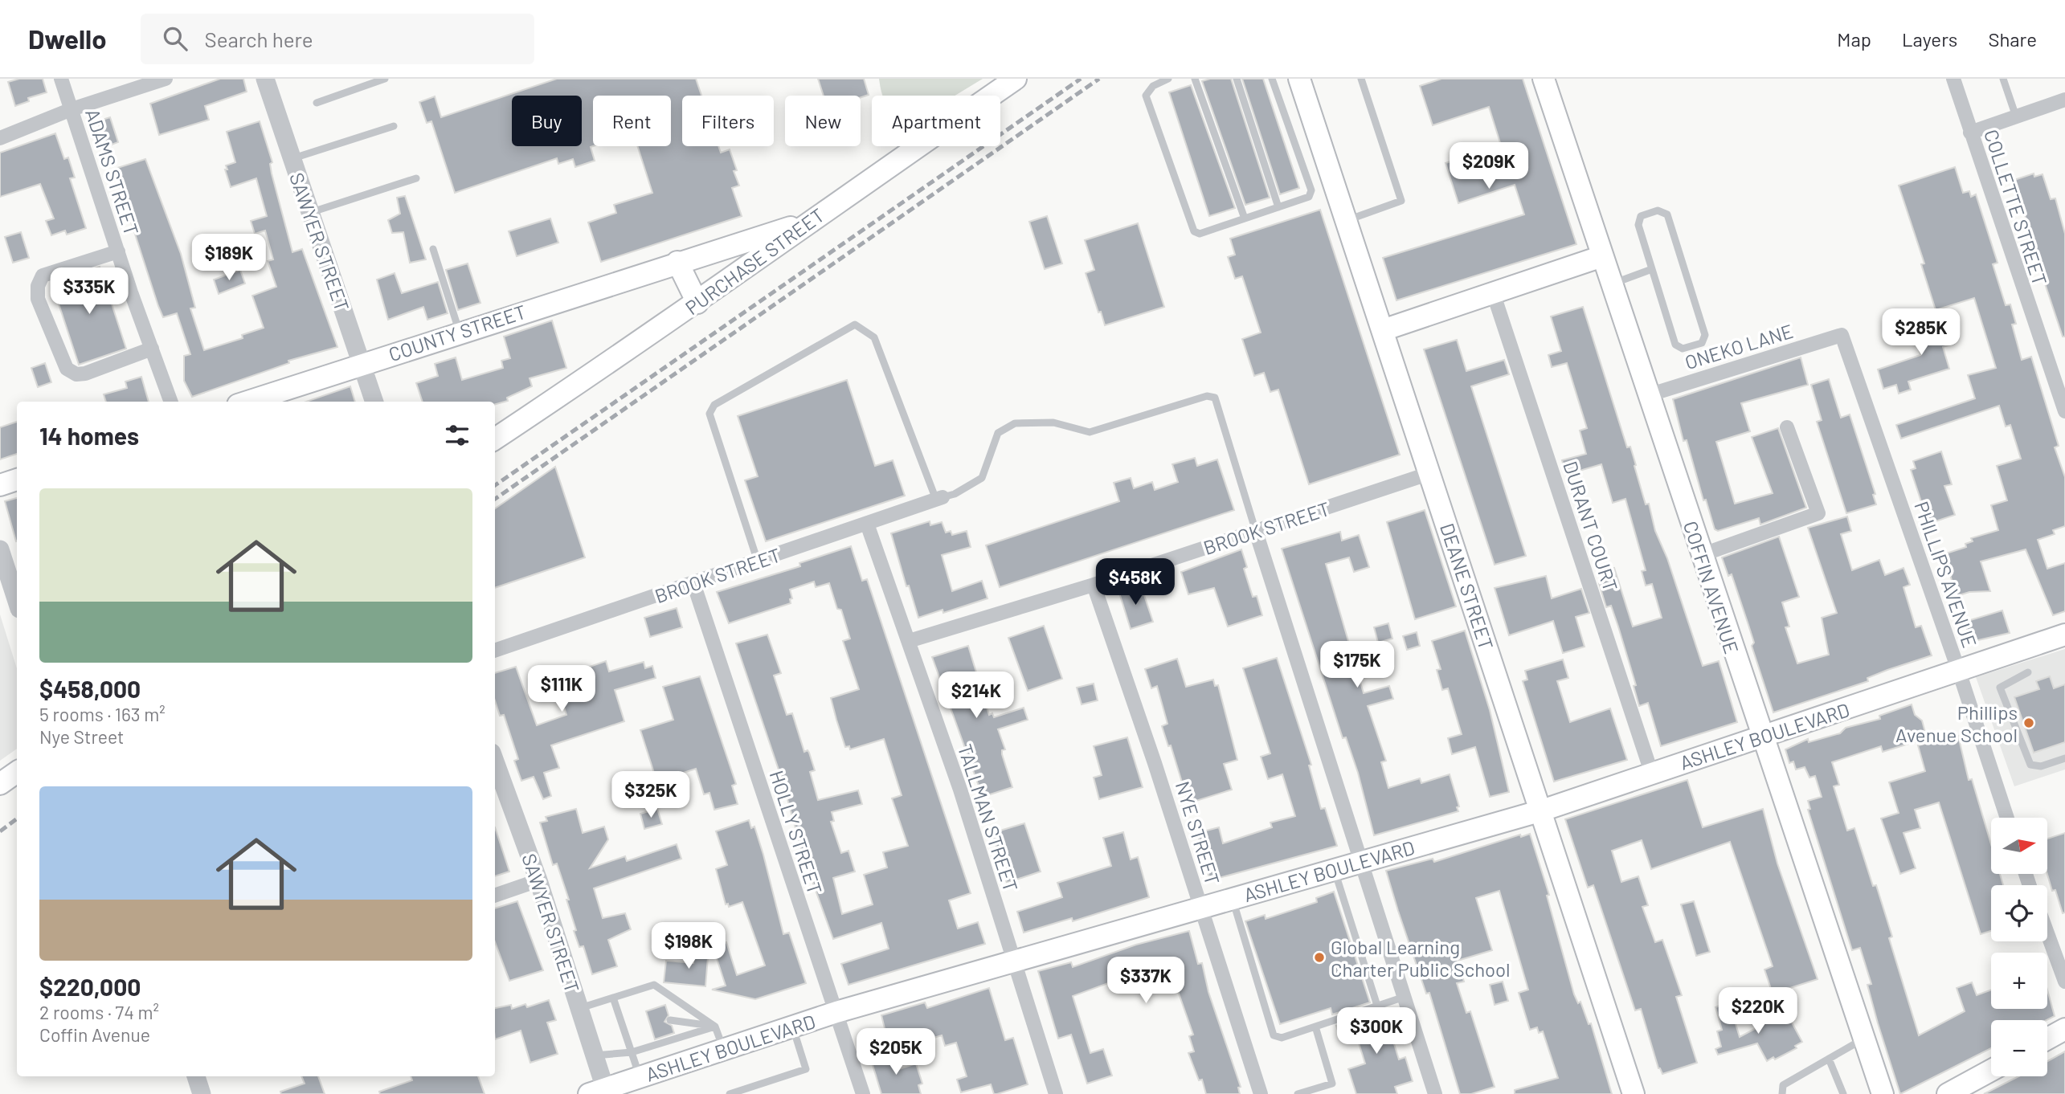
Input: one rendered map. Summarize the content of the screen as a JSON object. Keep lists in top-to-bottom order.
{
  "streets": {
    "main road": [
      "PURCHASE STREET",
      "COUNTY STREET",
      "DEANE STREET",
      "COFFIN AVENUE",
      "ASHLEY BOULEVARD"
    ],
    "street": [
      "ADAMS STREET",
      "COLLETTE STREET",
      "SAWYER STREET",
      "ONEKO LANE",
      "DURANT COURT",
      "BROOK STREET",
      "PHILLIPS AVENUE",
      "TALLMAN STREET",
      "HOLLY STREET",
      "NYE STREET"
    ]
  },
  "crossings": [
    ["SAWYER STREET", "COUNTY STREET"],
    ["SAWYER STREET", "ASHLEY BOULEVARD"],
    ["PURCHASE STREET", "COUNTY STREET"],
    ["ONEKO LANE", "PHILLIPS AVENUE"],
    ["ONEKO LANE", "COFFIN AVENUE"],
    ["DURANT COURT", "ASHLEY BOULEVARD"],
    ["BROOK STREET", "DEANE STREET"],
    ["BROOK STREET", "TALLMAN STREET"],
    ["BROOK STREET", "HOLLY STREET"],
    ["BROOK STREET", "NYE STREET"],
    ["PHILLIPS AVENUE", "ASHLEY BOULEVARD"],
    ["DEANE STREET", "ASHLEY BOULEVARD"],
    ["COFFIN AVENUE", "ASHLEY BOULEVARD"],
    ["ASHLEY BOULEVARD", "TALLMAN STREET"],
    ["ASHLEY BOULEVARD", "HOLLY STREET"],
    ["ASHLEY BOULEVARD", "NYE STREET"]
  ],
  "places": ["Phillips Avenue School", "Global Learning Charter Public School"],
  "north": "right",
  "page": {
    "header": "Dwello",
    "search": "Search here",
    "nav": ["Map", "Layers", "Share"],
    "chip": [
      "Buy",
      "Rent",
      "Filters",
      "New",
      "Apartment"
    ],
    "price": [
      "$209K",
      "$189K",
      "$335K",
      "$285K",
      "$458K",
      "$175K",
      "$111K",
      "$214K",
      "$325K",
      "$198K",
      "$337K",
      "$220K",
      "$300K",
      "$205K"
    ],
    "heading": "14 homes",
    "list": [
      {
        "name": "$458,000",
        "note": "5 rooms · 163 m² · Nye Street"
      },
      {
        "name": "$220,000",
        "note": "2 rooms · 74 m² · Coffin Avenue"
      }
    ],
    "map_buttons": ["+", "−"]
  }
}
